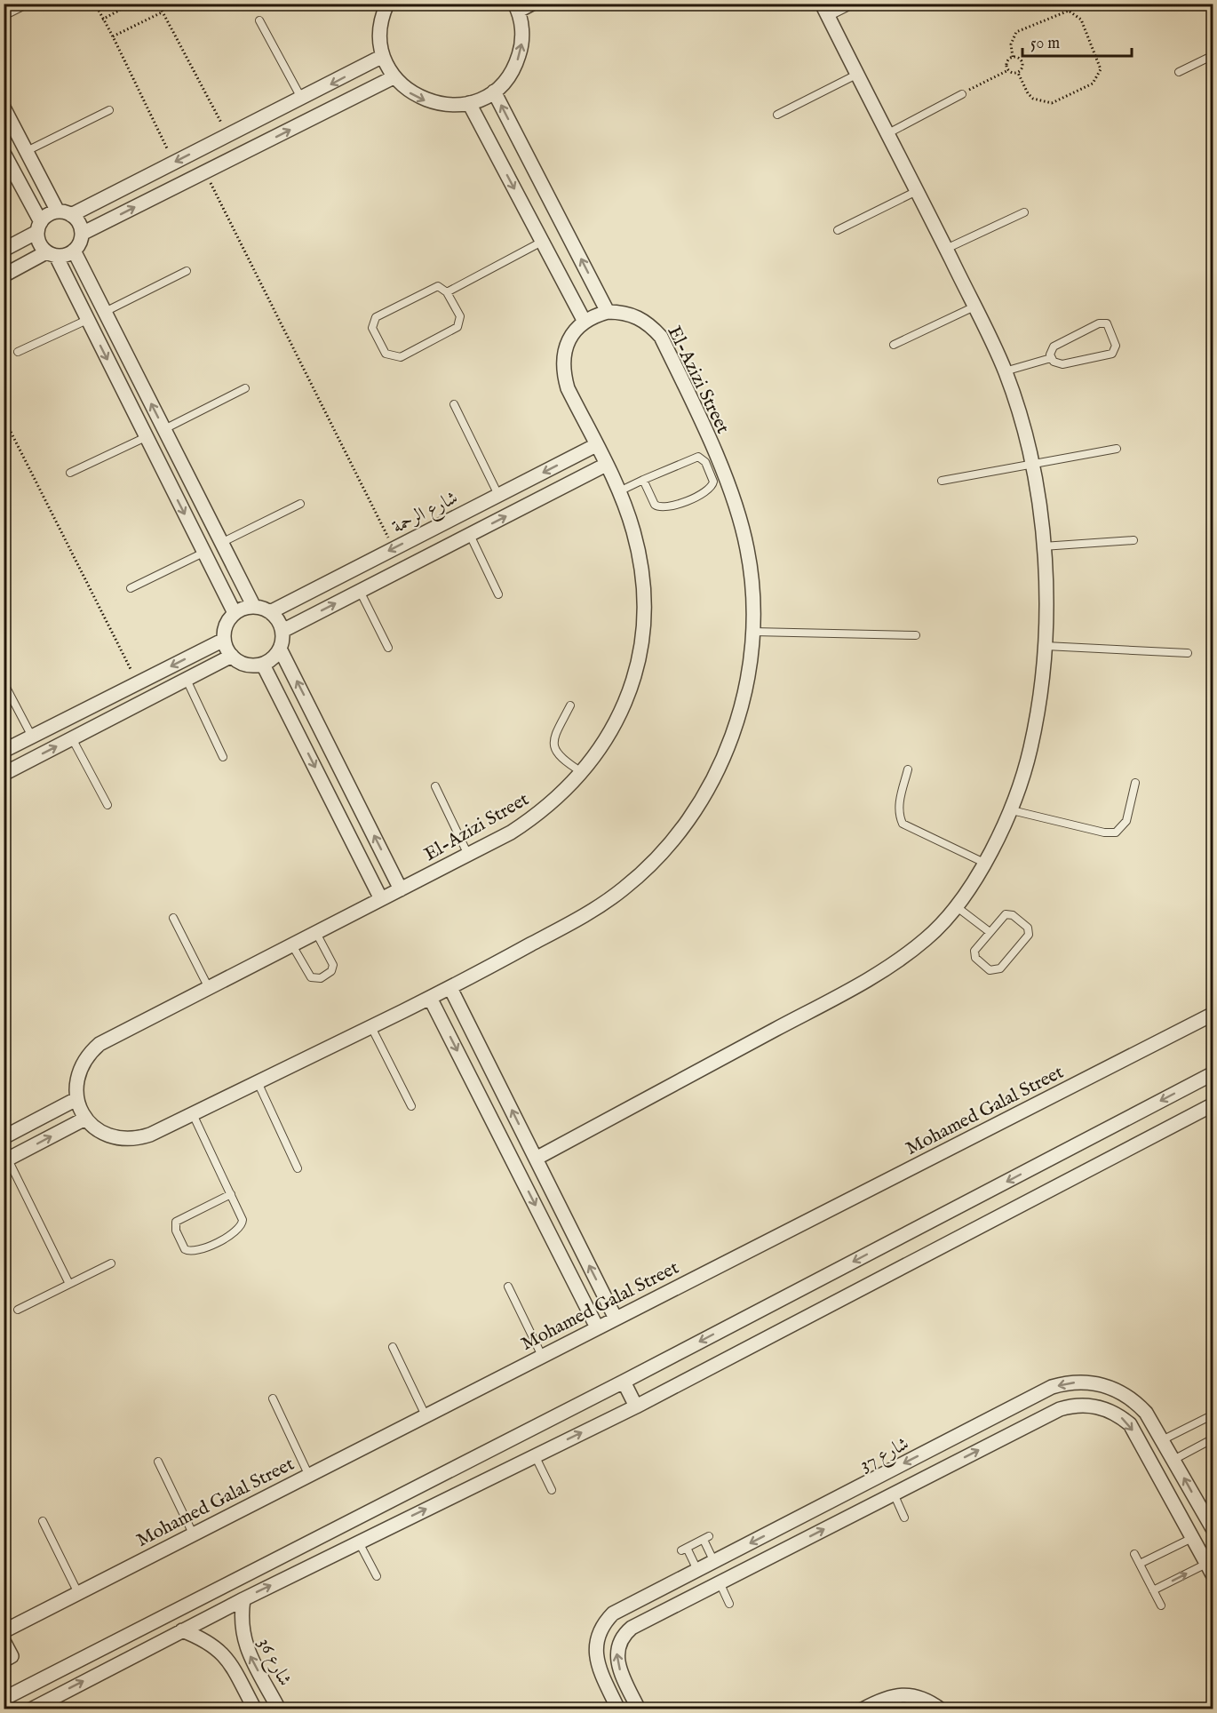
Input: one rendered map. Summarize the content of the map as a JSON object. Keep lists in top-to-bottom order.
{
  "streets": {
    "street": [
      "El-Azizi Street",
      "شارع الرحمة",
      "Mohamed Galal Street",
      "شارع 37",
      "شارع 36"
    ]
  },
  "crossings": [
    ["El-Azizi Street", "شارع الرحمة"]
  ],
  "one_way": ["شارع 36"],
  "scale_bar": "50 m"
}
